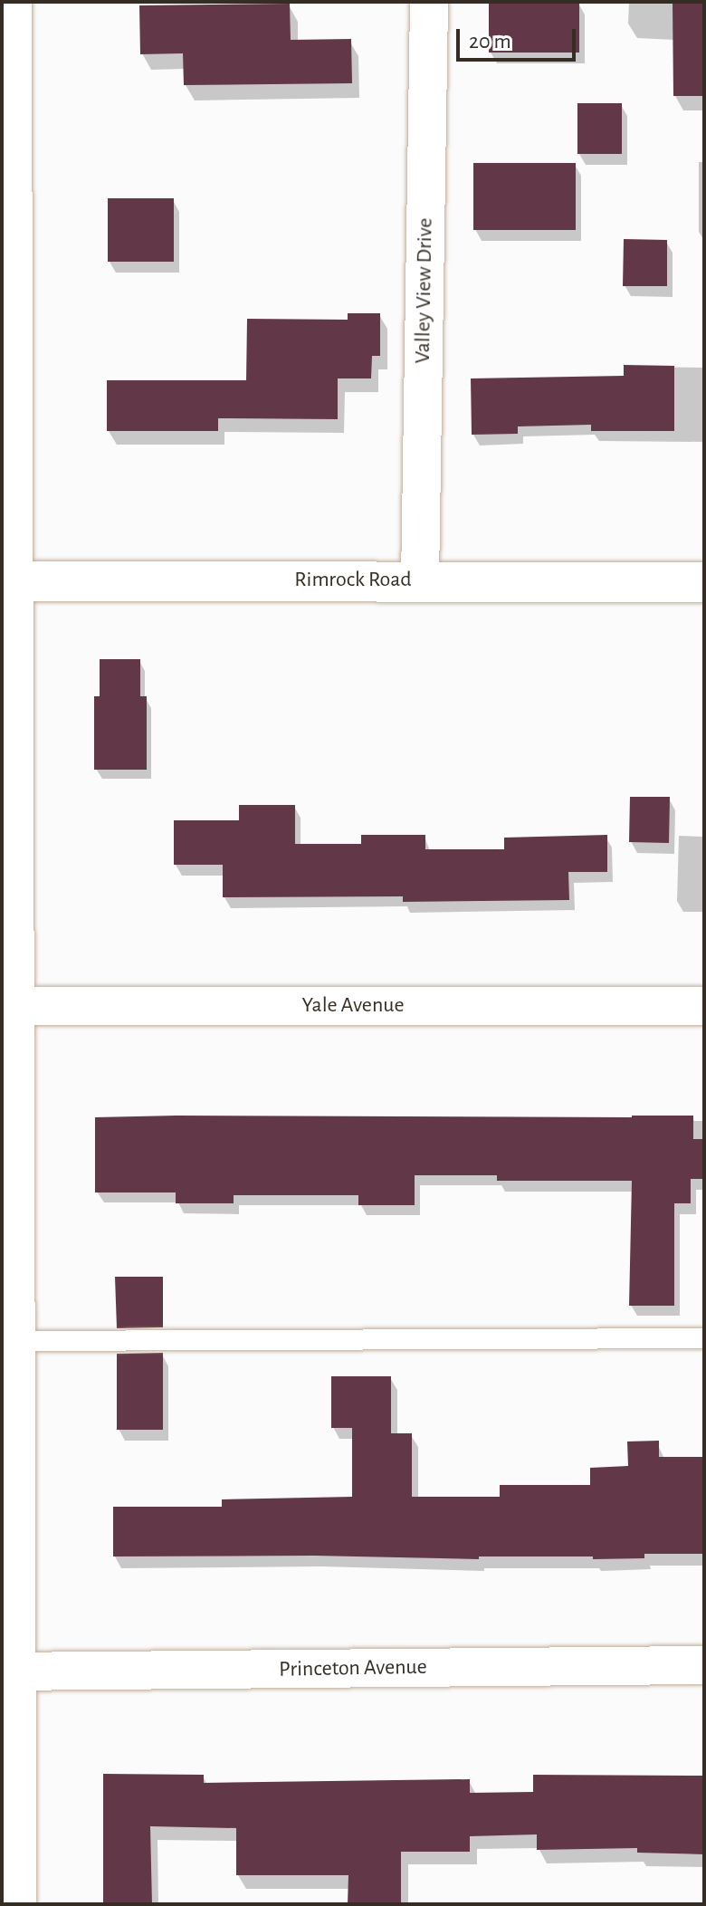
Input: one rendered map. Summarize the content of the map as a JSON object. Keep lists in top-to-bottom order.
{
  "streets": {
    "main road": ["Rimrock Road"],
    "street": ["Valley View Drive", "Yale Avenue", "Princeton Avenue"]
  },
  "crossings": [
    ["Valley View Drive", "Rimrock Road"]
  ],
  "scale_bar": "20 m"
}
